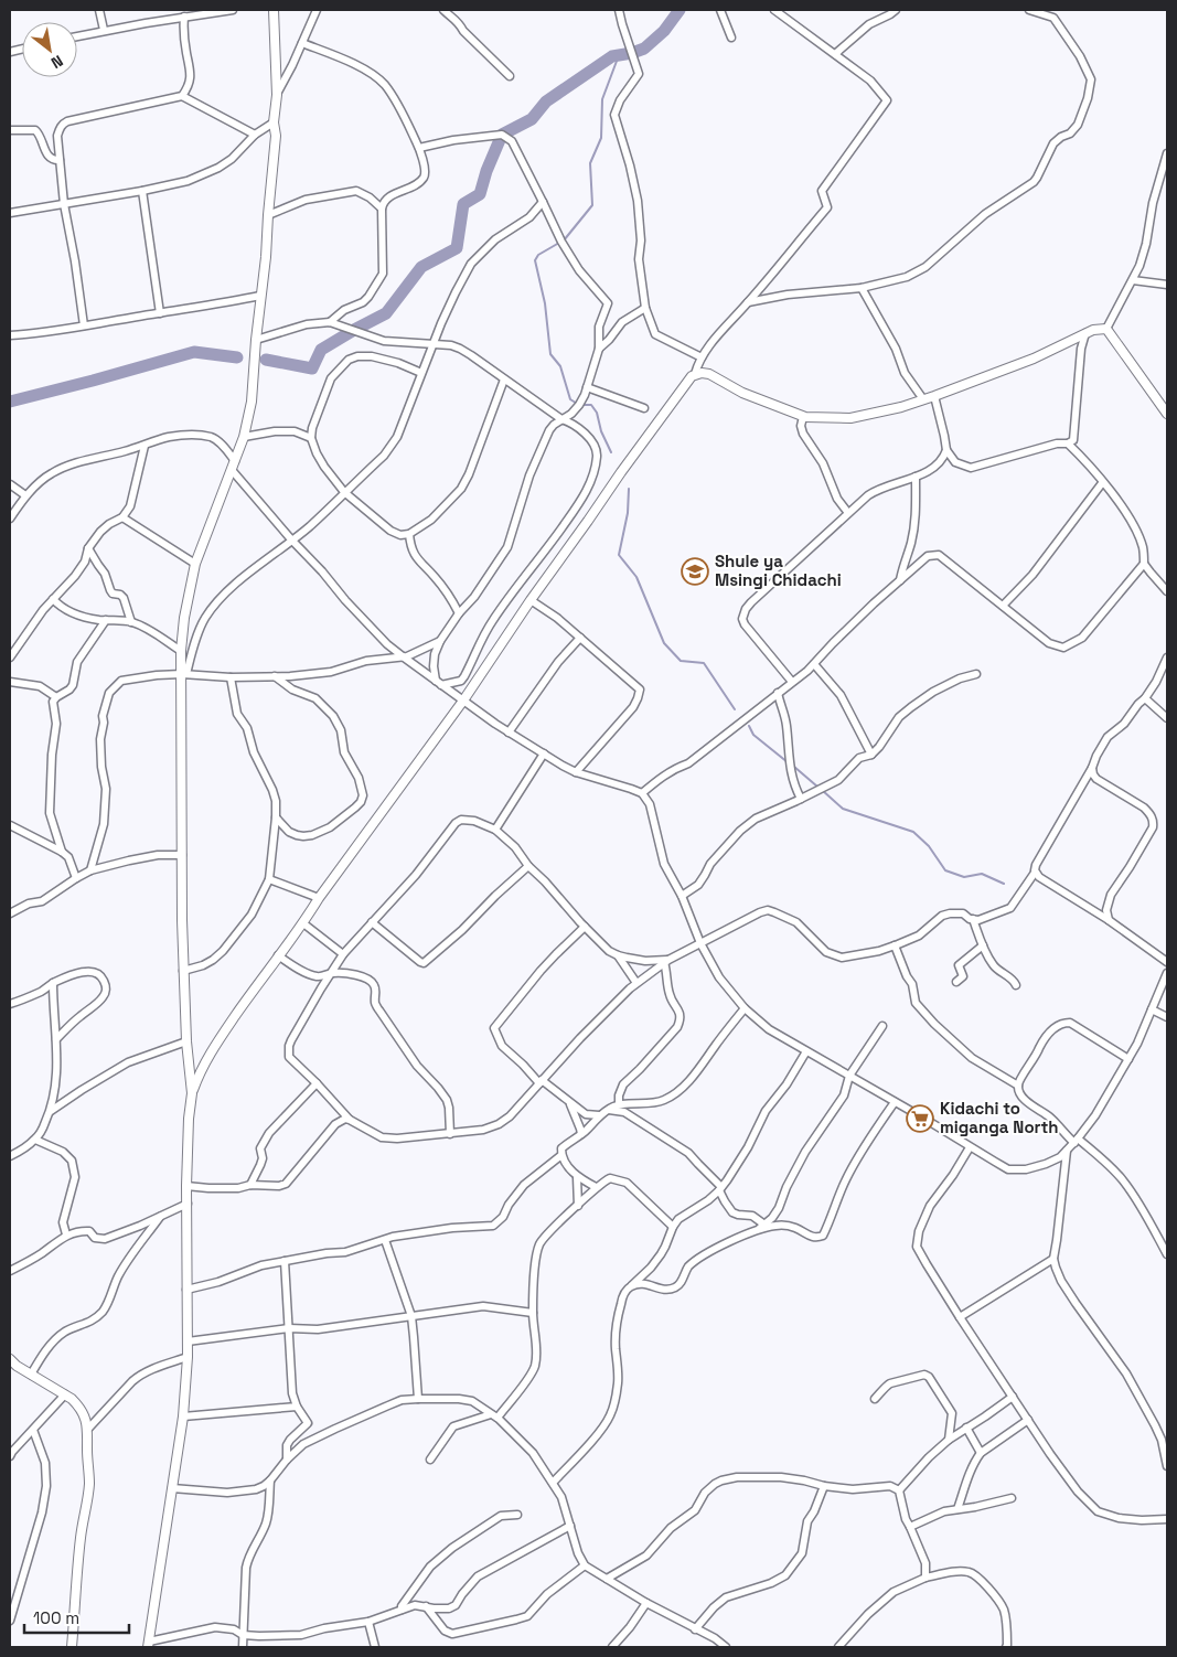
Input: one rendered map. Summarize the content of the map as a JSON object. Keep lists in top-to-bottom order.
{
  "places": {
    "school or university": ["Shule ya Msingi Chidachi"],
    "supermarket": ["Kidachi to miganga North"]
  },
  "scale_bar": "100 m",
  "north": "bottom right"
}
